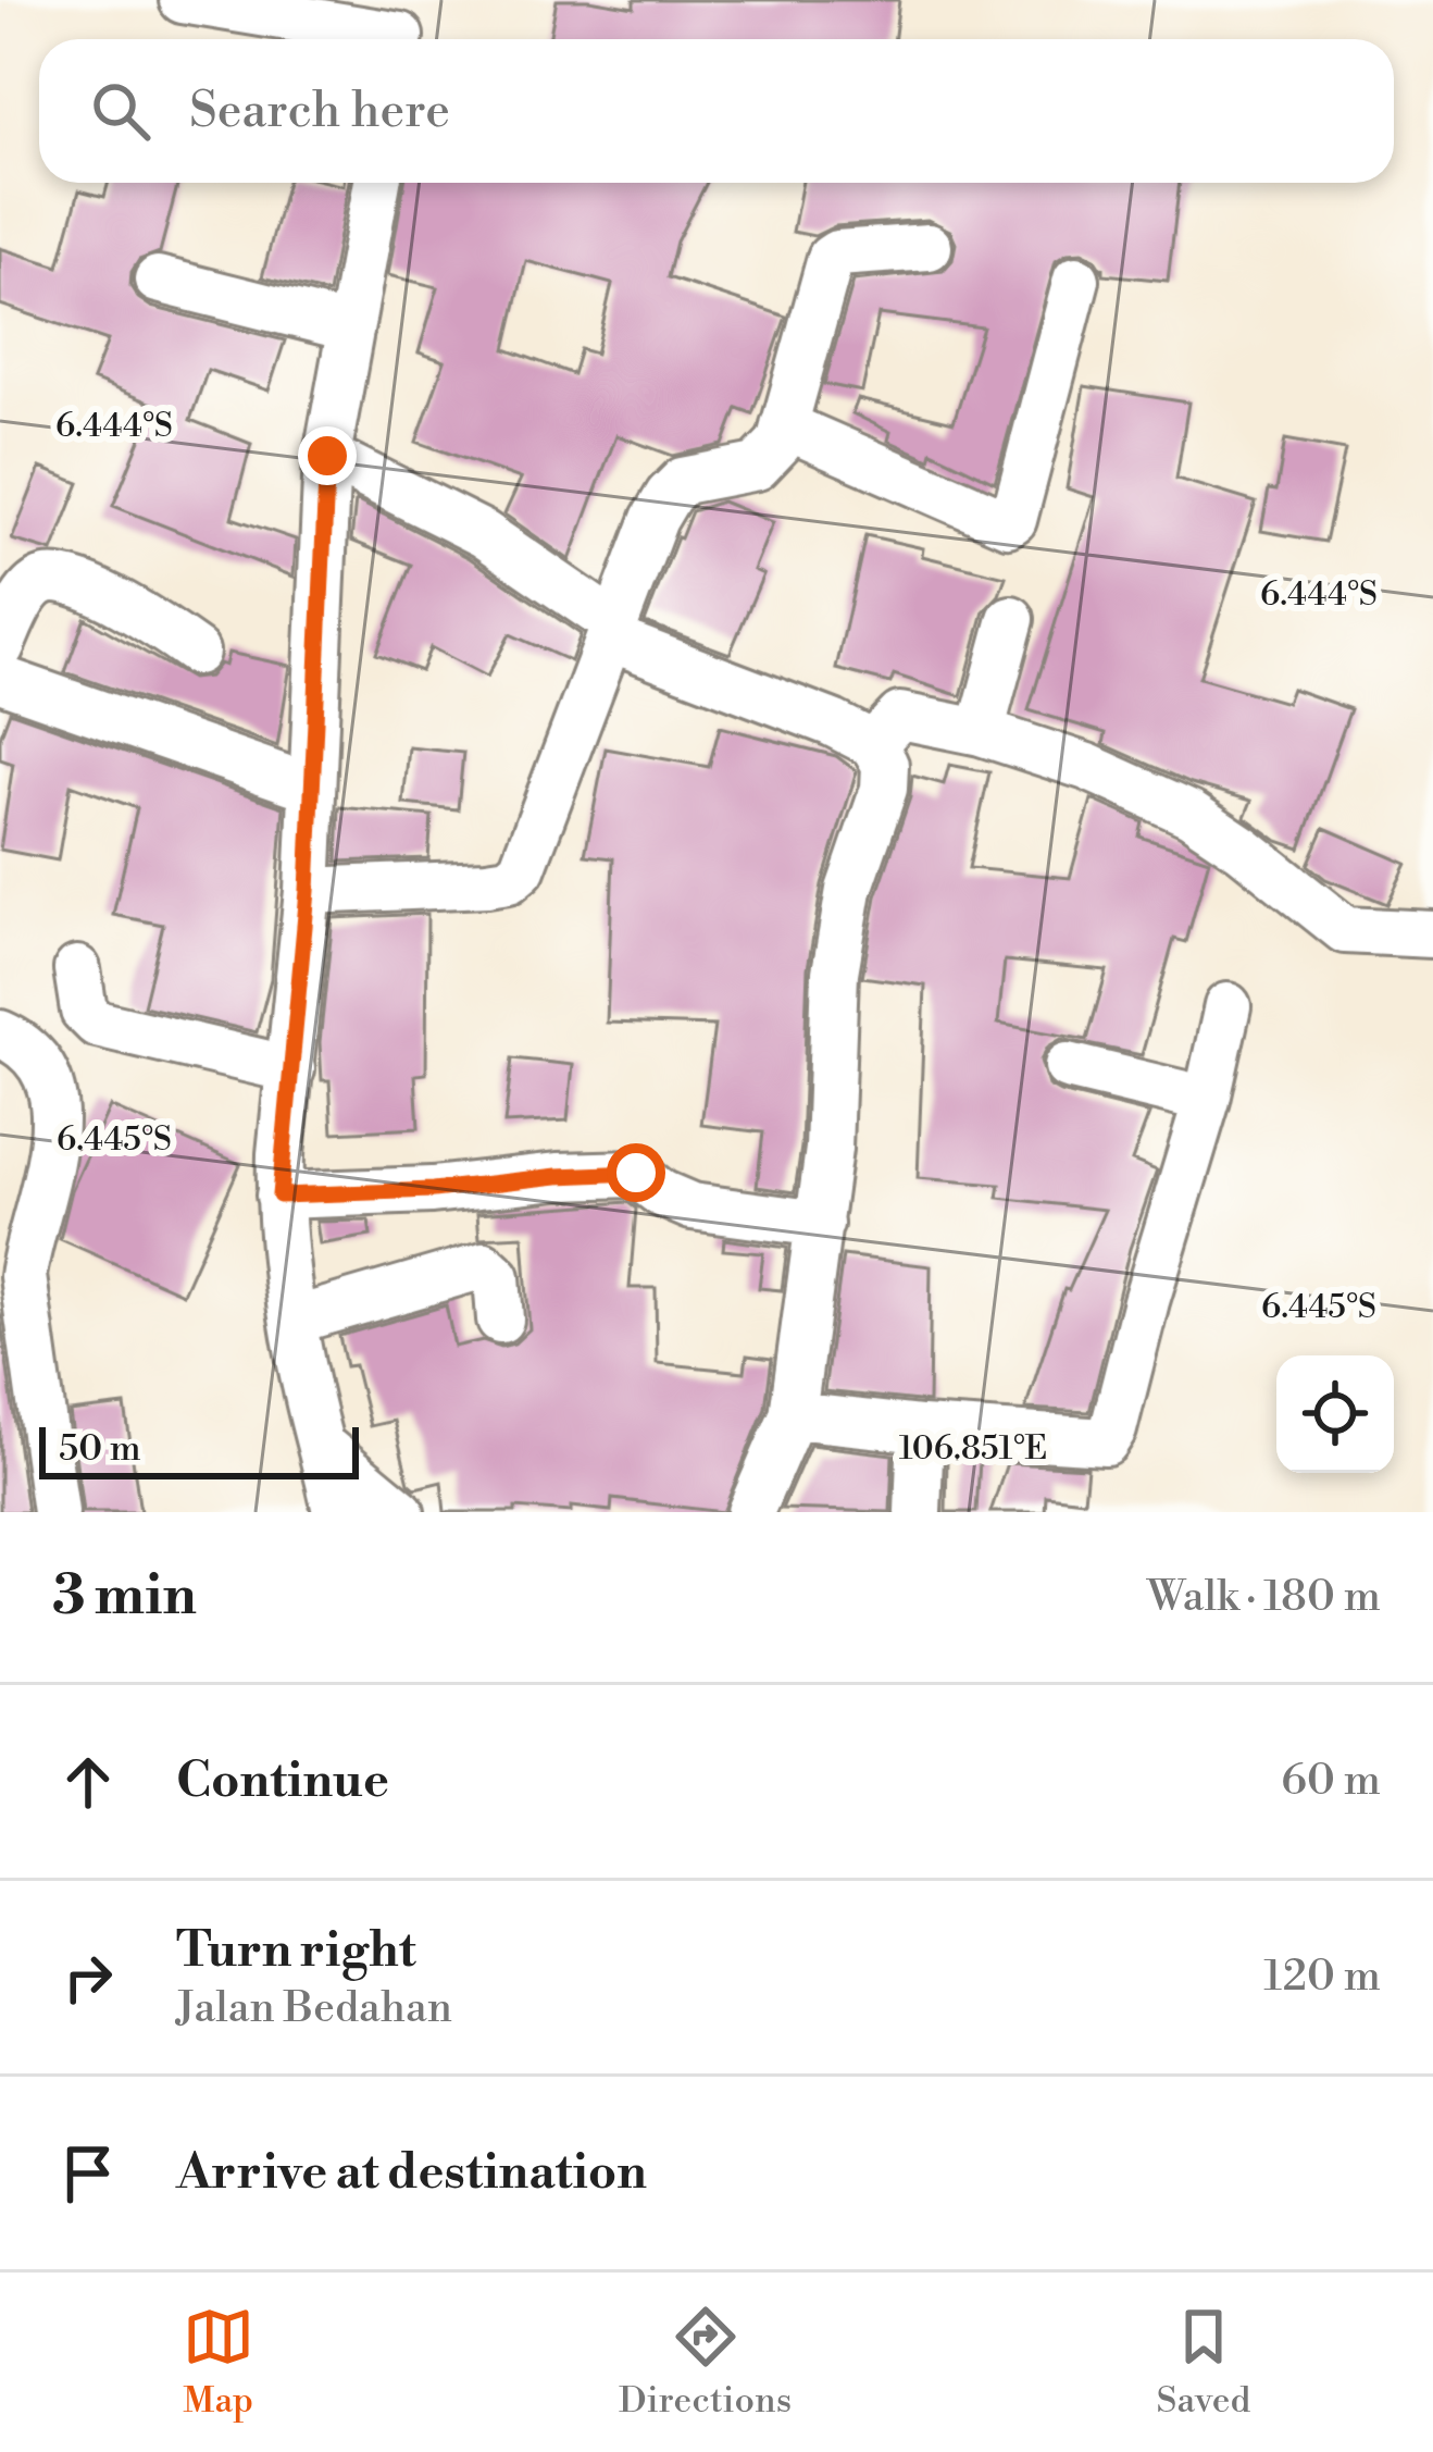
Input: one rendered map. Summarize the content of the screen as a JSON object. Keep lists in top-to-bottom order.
{
  "scale_bar": "50 m",
  "page": {
    "search": "Search here",
    "scale": "50 m",
    "heading": ["3 min", "Walk · 180 m"],
    "list": [
      ["Continue", "60 m"],
      ["Turn right", "Jalan Bedahan", "120 m"],
      "Arrive at destination"
    ],
    "nav": ["Map", "Directions", "Saved"]
  },
  "coordinates": ["6.444°S", "6.445°S", "106.851°E"]
}
